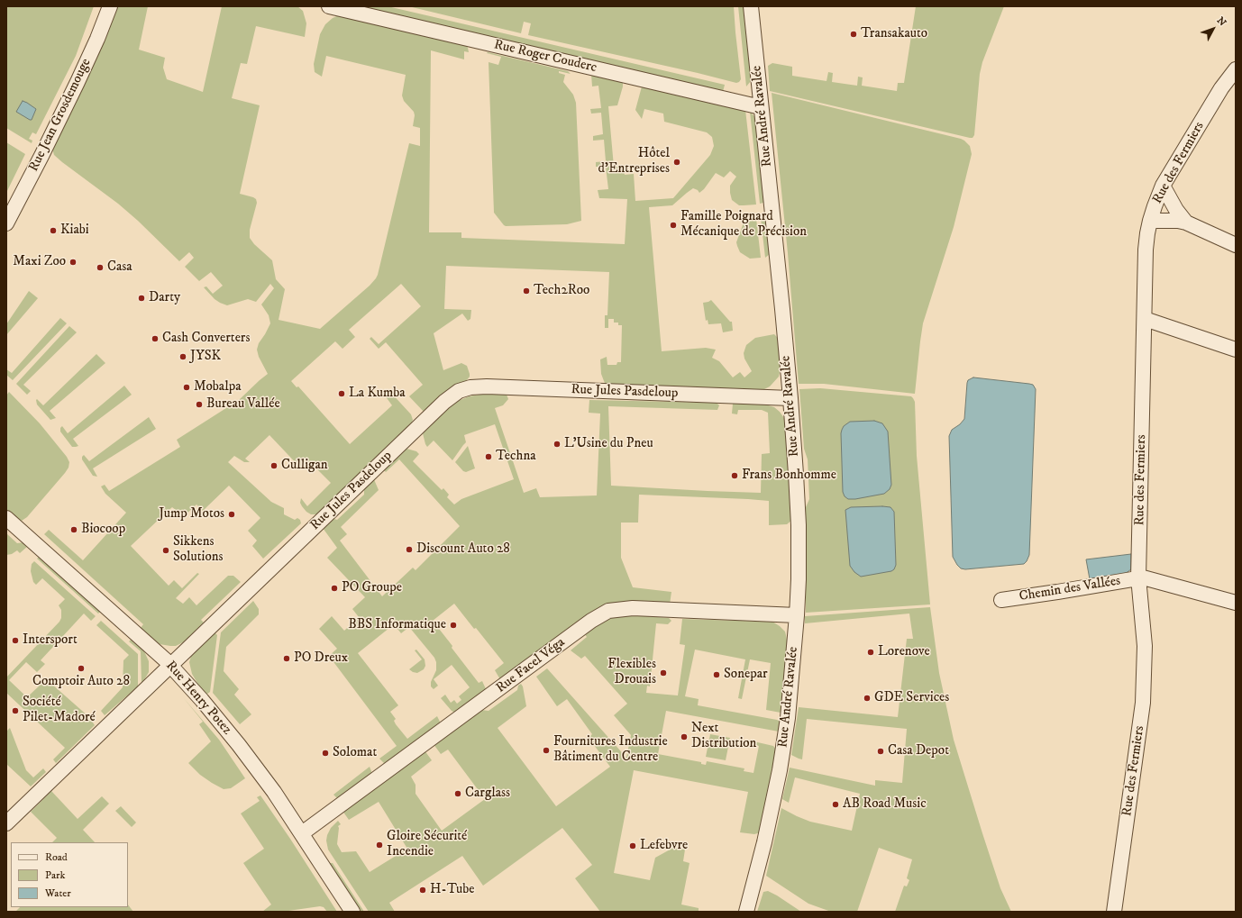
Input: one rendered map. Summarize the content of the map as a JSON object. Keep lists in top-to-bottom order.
{
  "streets": {
    "street": [
      "Rue Roger Couderc",
      "Rue Jean Grosdemouge",
      "Rue André Ravalée",
      "Rue des Fermiers",
      "Rue Jules Pasdeloup",
      "Chemin des Vallées",
      "Rue Facel Véga",
      "Rue Henry Potez"
    ]
  },
  "crossings": [
    ["Rue Roger Couderc", "Rue André Ravalée"],
    ["Rue André Ravalée", "Rue Jules Pasdeloup"],
    ["Rue André Ravalée", "Rue Facel Véga"],
    ["Rue des Fermiers", "Chemin des Vallées"],
    ["Rue Jules Pasdeloup", "Rue Henry Potez"],
    ["Rue Facel Véga", "Rue Henry Potez"]
  ],
  "places": [
    "Transakauto",
    "Hôtel d'Entreprises",
    "Famille Poignard Mécanique de Précision",
    "Kiabi",
    "Maxi Zoo",
    "Casa",
    "Tech2Roo",
    "Darty",
    "Cash Converters",
    "JYSK",
    "Mobalpa",
    "La Kumba",
    "Bureau Vallée",
    "L'Usine du Pneu",
    "Techna",
    "Culligan",
    "Frans Bonhomme",
    "Jump Motos",
    "Biocoop",
    "Discount Auto 28",
    "Sikkens Solutions",
    "PO Groupe",
    "BBS Informatique",
    "Intersport",
    "Lorenove",
    "PO Dreux",
    "Comptoir Auto 28",
    "Flexibles Drouais",
    "Sonepar",
    "GDE Services",
    "Société Pilet-Madoré",
    "Next Distribution",
    "Fournitures Industrie Bâtiment du Centre",
    "Casa Depot",
    "Solomat",
    "Carglass",
    "AB Road Music",
    "Gloire Sécurité Incendie",
    "Lefebvre",
    "H-Tube"
  ],
  "legend": ["Road", "Park", "Water"],
  "north": "top right"
}
